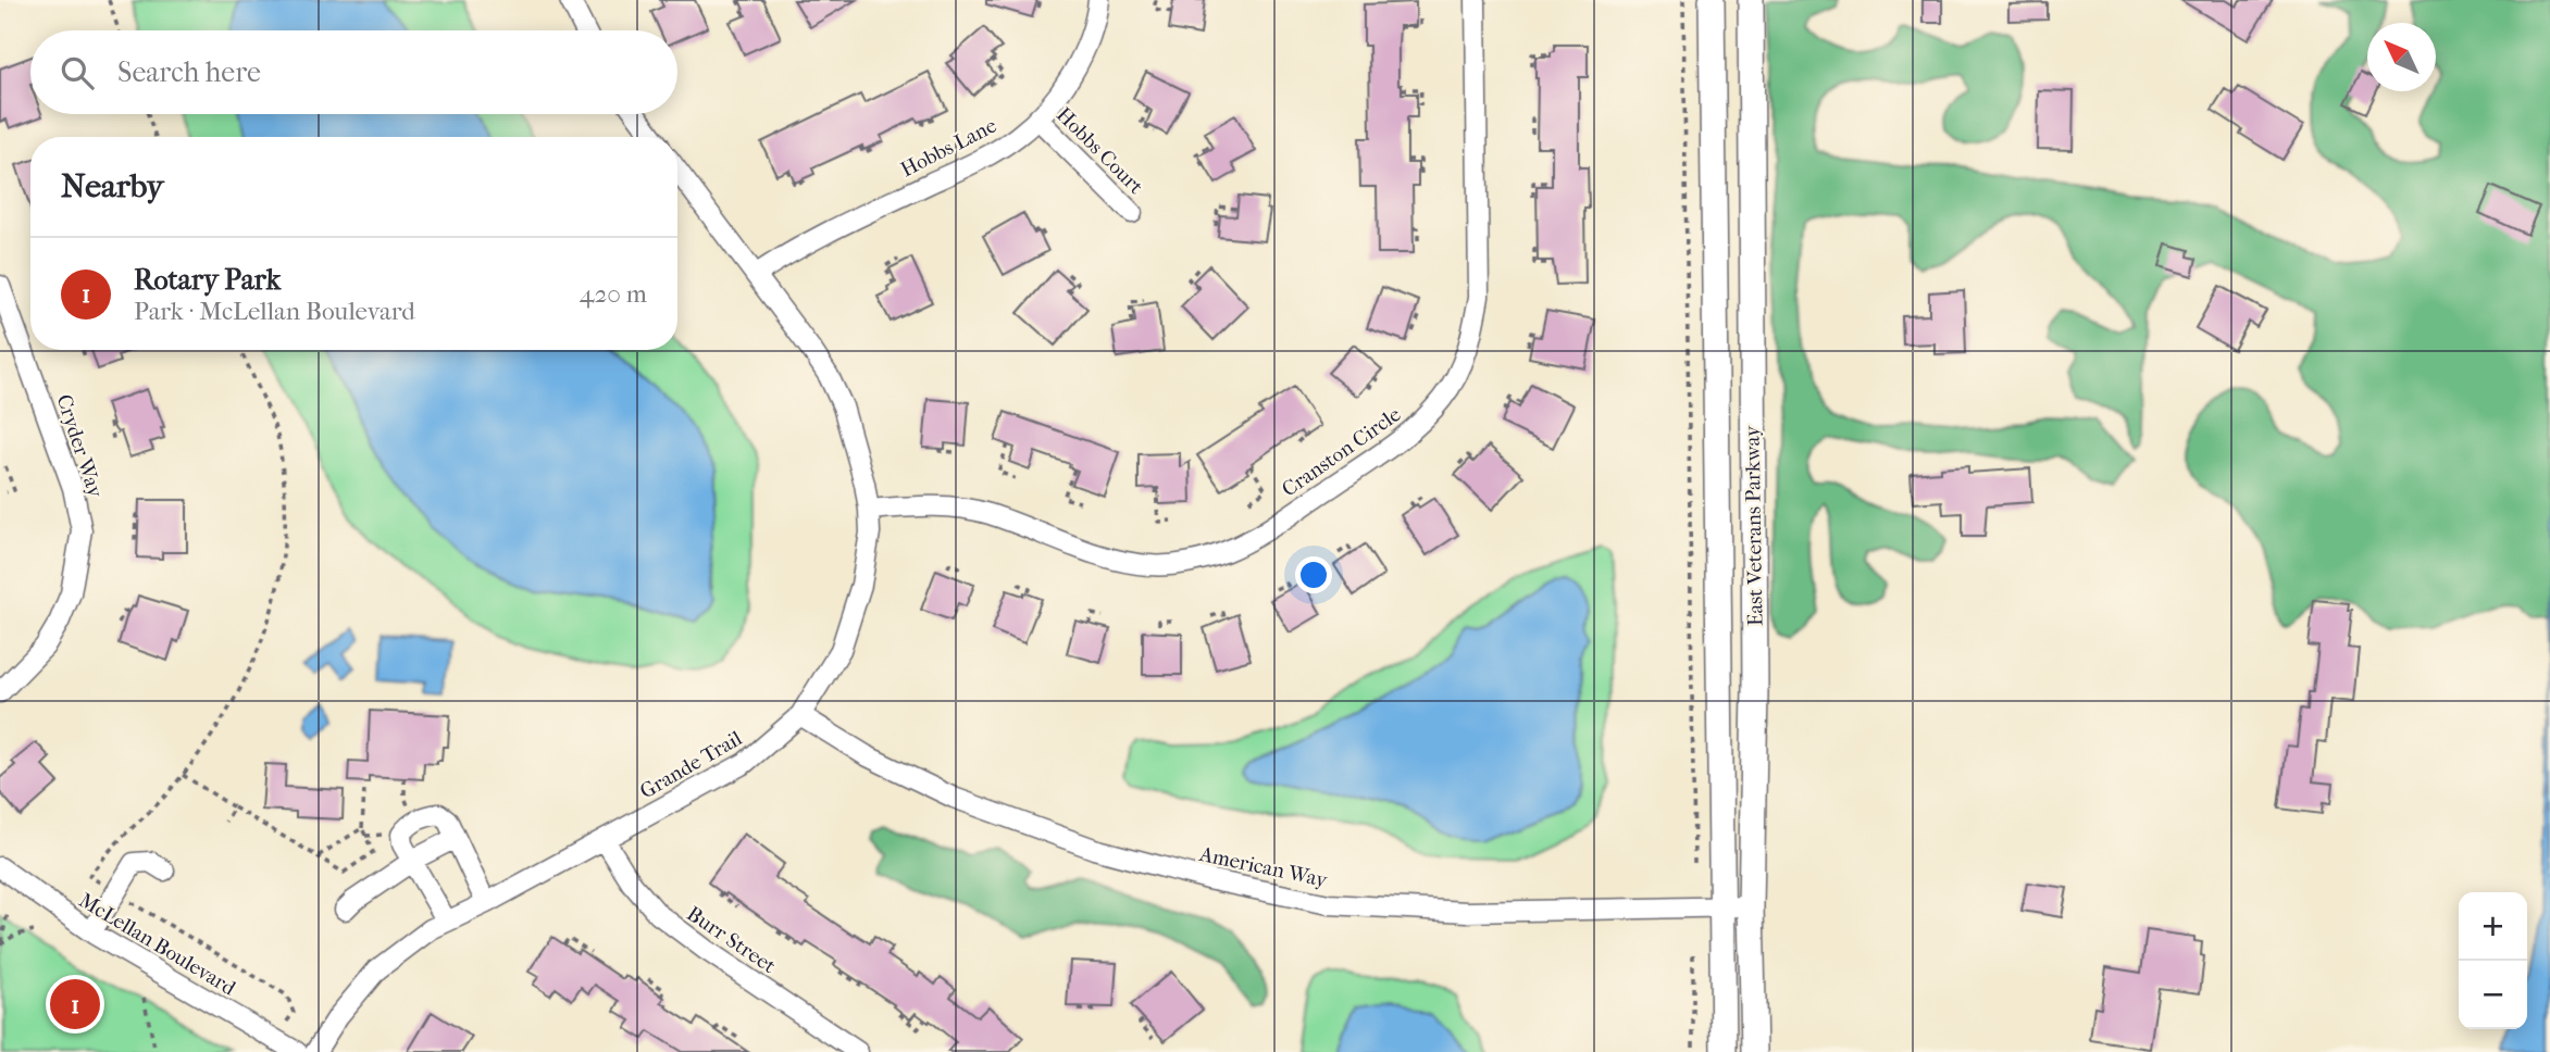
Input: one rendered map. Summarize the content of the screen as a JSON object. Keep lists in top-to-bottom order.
{
  "streets": {
    "main road": ["East Veterans Parkway"],
    "street": [
      "Hobbs Lane",
      "Hobbs Court",
      "Cryder Way",
      "Cranston Circle",
      "Grande Trail",
      "American Way",
      "Burr Street",
      "McLellan Boulevard"
    ]
  },
  "crossings": [
    ["Hobbs Lane", "Hobbs Court"],
    ["Hobbs Lane", "Grande Trail"],
    ["Cranston Circle", "Grande Trail"],
    ["East Veterans Parkway", "American Way"],
    ["Grande Trail", "American Way"],
    ["Grande Trail", "Burr Street"]
  ],
  "north": "top left",
  "page": {
    "search": "Search here",
    "heading": "Nearby",
    "list": [
      {
        "mark": "1",
        "name": "Rotary Park",
        "note": "Park · McLellan Boulevard",
        "value": "420 m"
      }
    ],
    "map_buttons": ["+", "−"],
    "pins": "1"
  }
}
